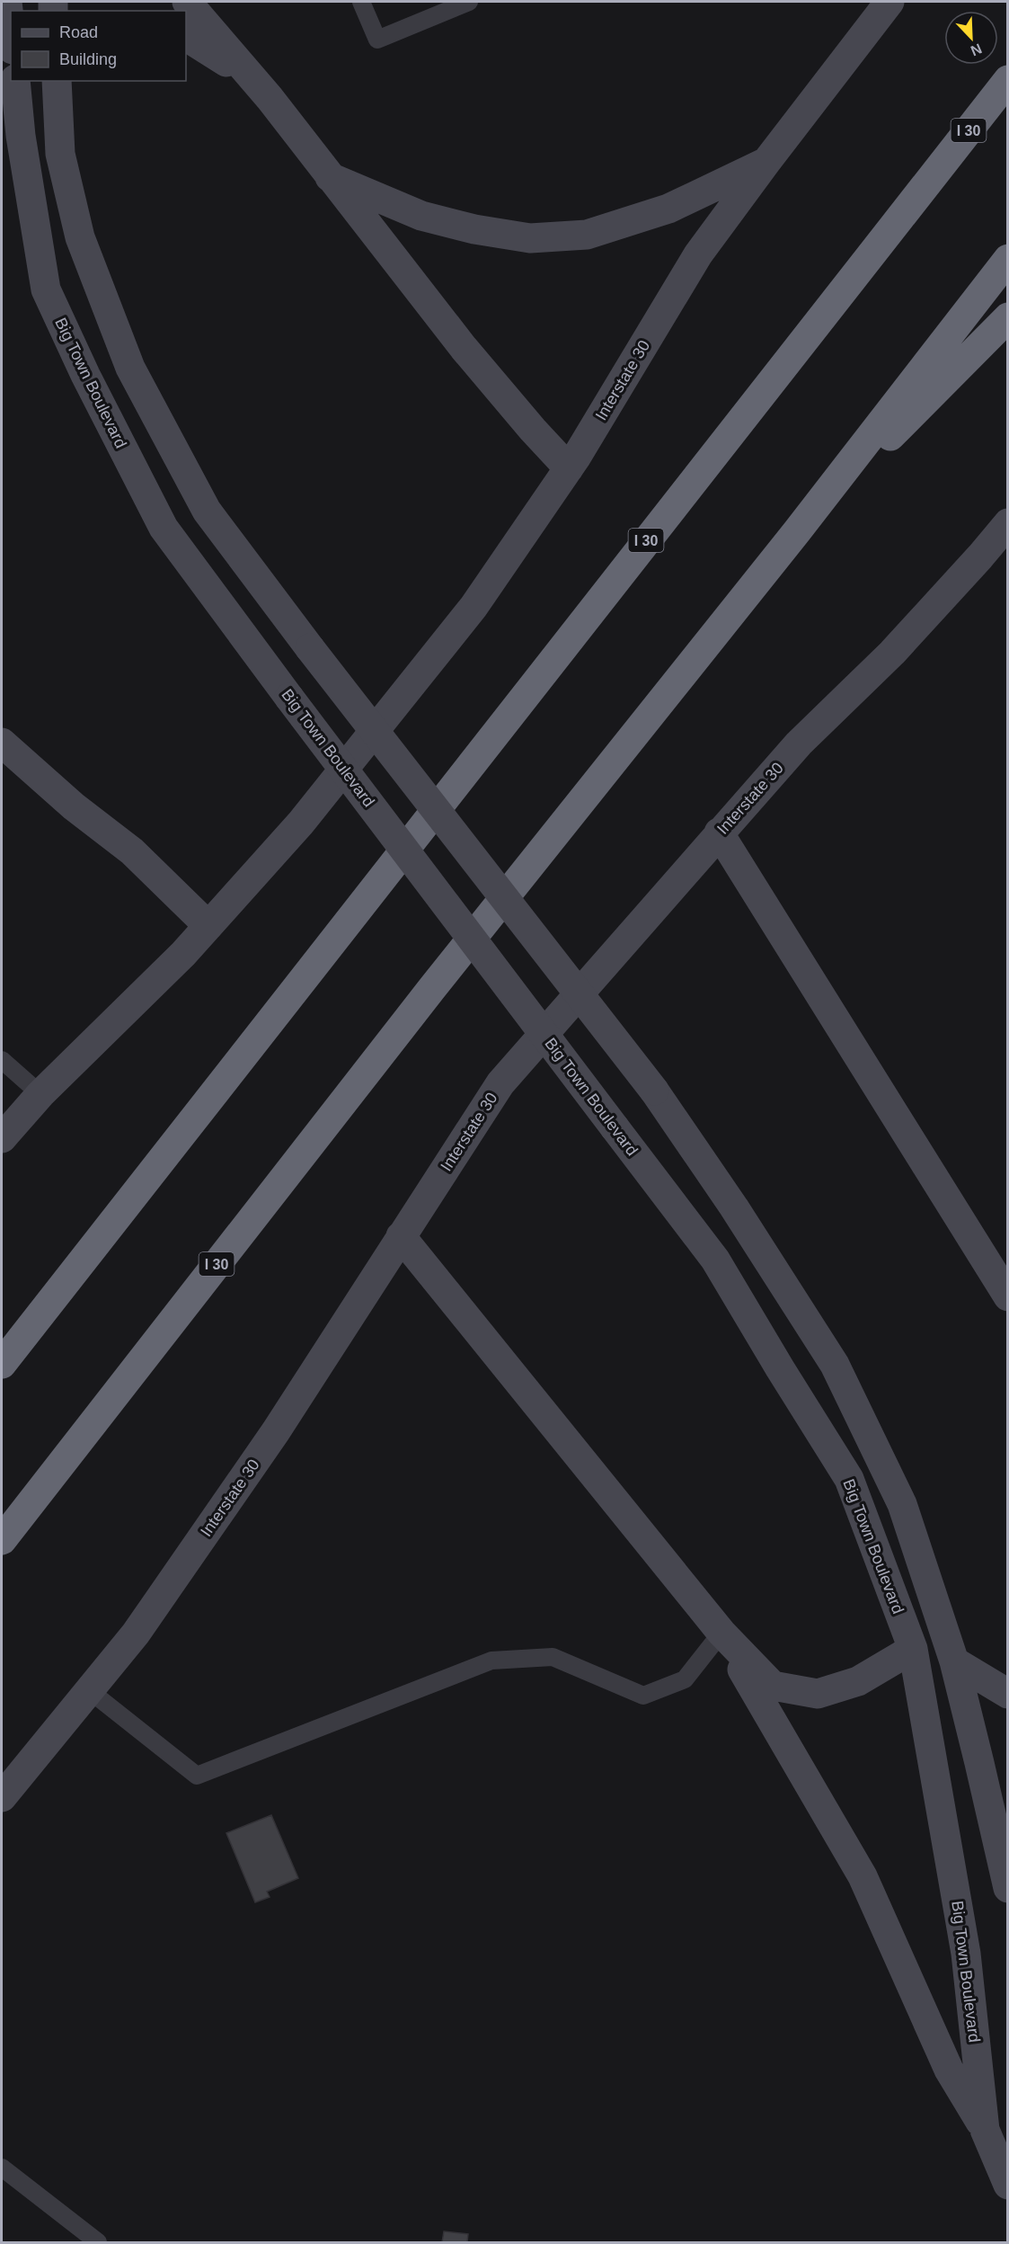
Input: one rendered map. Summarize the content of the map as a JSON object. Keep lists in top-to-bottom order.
{
  "streets": {
    "highway": ["I 30"],
    "main road": ["Interstate 30", "Big Town Boulevard"]
  },
  "legend": ["Road", "Building"],
  "north": "bottom right"
}
